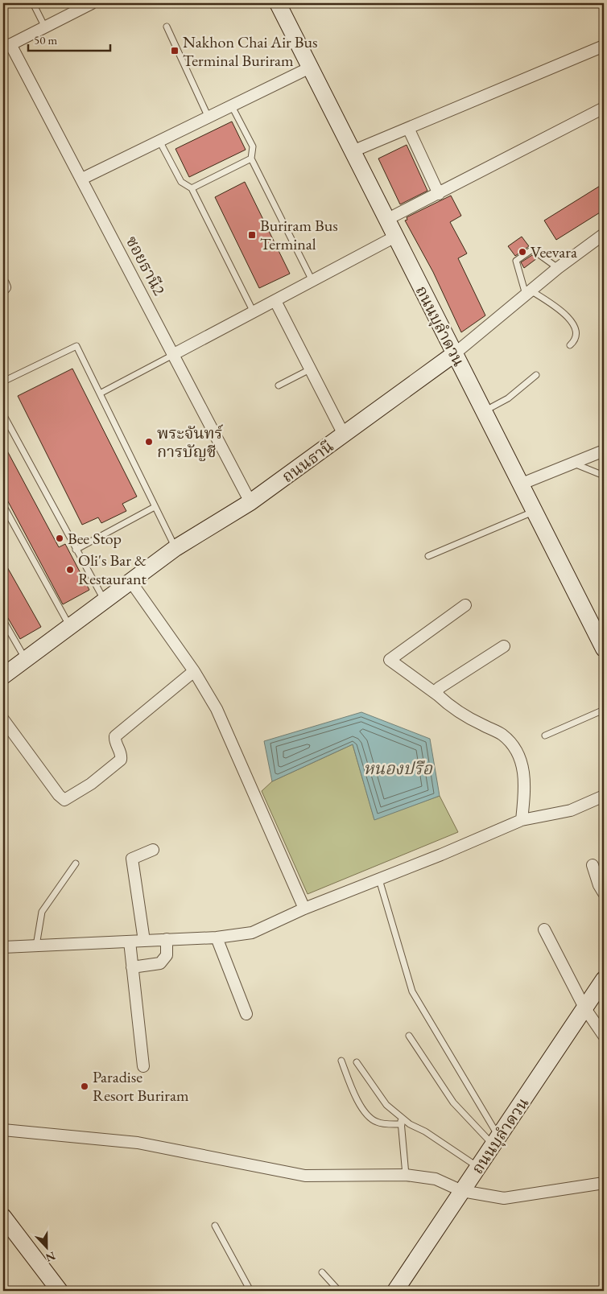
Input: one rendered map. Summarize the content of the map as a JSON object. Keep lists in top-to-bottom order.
{
  "streets": {
    "street": ["ซอยธานี2", "ถนนบุลำดวน", "ถนนธานี"]
  },
  "crossings": [
    ["ซอยธานี2", "ถนนธานี"],
    ["ถนนบุลำดวน", "ถนนธานี"]
  ],
  "water": ["หนองปรือ"],
  "places": {
    "transit": ["Nakhon Chai Air Bus Terminal Buriram", "Buriram Bus Terminal"],
    "other": [
      "Veevara",
      "พระจันทร์ การบัญชี",
      "Bee Stop",
      "Oli's Bar & Restaurant",
      "Paradise Resort Buriram"
    ]
  },
  "scale_bar": "50 m",
  "north": "bottom"
}
